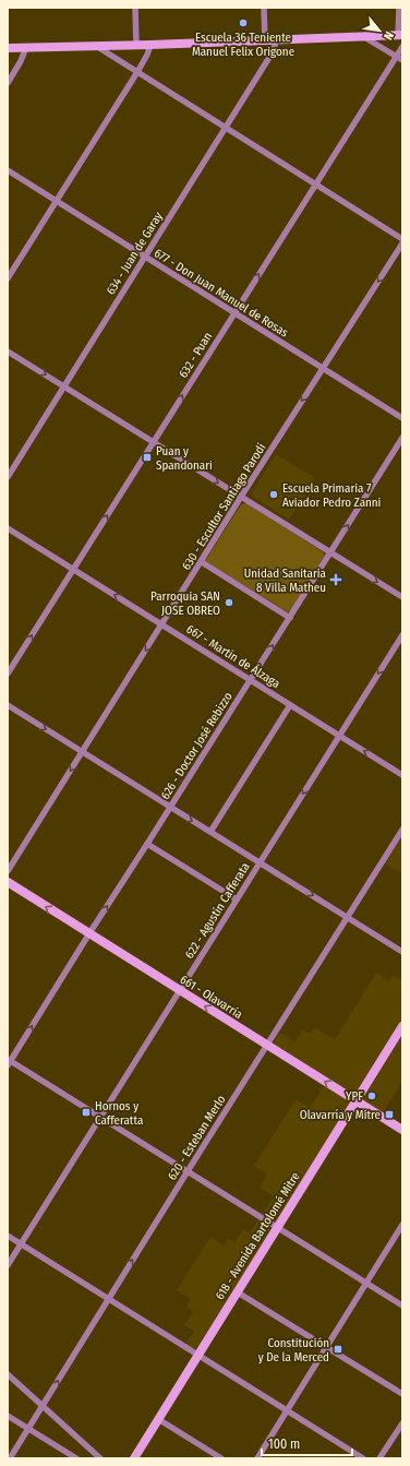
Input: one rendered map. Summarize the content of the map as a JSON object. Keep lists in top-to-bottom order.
{
  "streets": {
    "main road": ["661 - Olavarría", "618 - Avenida Bartolomé Mitre"],
    "street": [
      "634 - Juan de Garay",
      "677 - Don Juan Manuel de Rosas",
      "632 - Puan",
      "630 - Escultor Santiago Parodi",
      "667 - Martín de Álzaga",
      "626 - Doctor José Rebizzo",
      "622 - Agustín Cafferata",
      "620 - Esteban Merlo"
    ]
  },
  "crossings": [
    ["634 - Juan de Garay", "677 - Don Juan Manuel de Rosas"],
    ["677 - Don Juan Manuel de Rosas", "632 - Puan"],
    ["677 - Don Juan Manuel de Rosas", "630 - Escultor Santiago Parodi"],
    ["632 - Puan", "667 - Martín de Álzaga"],
    ["630 - Escultor Santiago Parodi", "667 - Martín de Álzaga"],
    ["667 - Martín de Álzaga", "626 - Doctor José Rebizzo"],
    ["667 - Martín de Álzaga", "622 - Agustín Cafferata"],
    ["626 - Doctor José Rebizzo", "661 - Olavarría"],
    ["622 - Agustín Cafferata", "661 - Olavarría"],
    ["661 - Olavarría", "620 - Esteban Merlo"],
    ["661 - Olavarría", "618 - Avenida Bartolomé Mitre"]
  ],
  "one_way": [
    "632 - Puan",
    "630 - Escultor Santiago Parodi",
    "667 - Martín de Álzaga",
    "626 - Doctor José Rebizzo",
    "622 - Agustín Cafferata",
    "661 - Olavarría",
    "620 - Esteban Merlo"
  ],
  "places": {
    "other": [
      "Escuela 36 Teniente Manuel Felix Origone",
      "Escuela Primaria 7 Aviador Pedro Zanni",
      "Parroquia SAN JOSE OBREO",
      "YPF"
    ],
    "transit": [
      "Puan y Spandonari",
      "Hornos y Cafferatta",
      "Olavarría y Mitre",
      "Constitución y De la Merced"
    ],
    "health": ["Unidad Sanitaria 8 Villa Matheu"]
  },
  "scale_bar": "100 m",
  "north": "bottom right"
}
